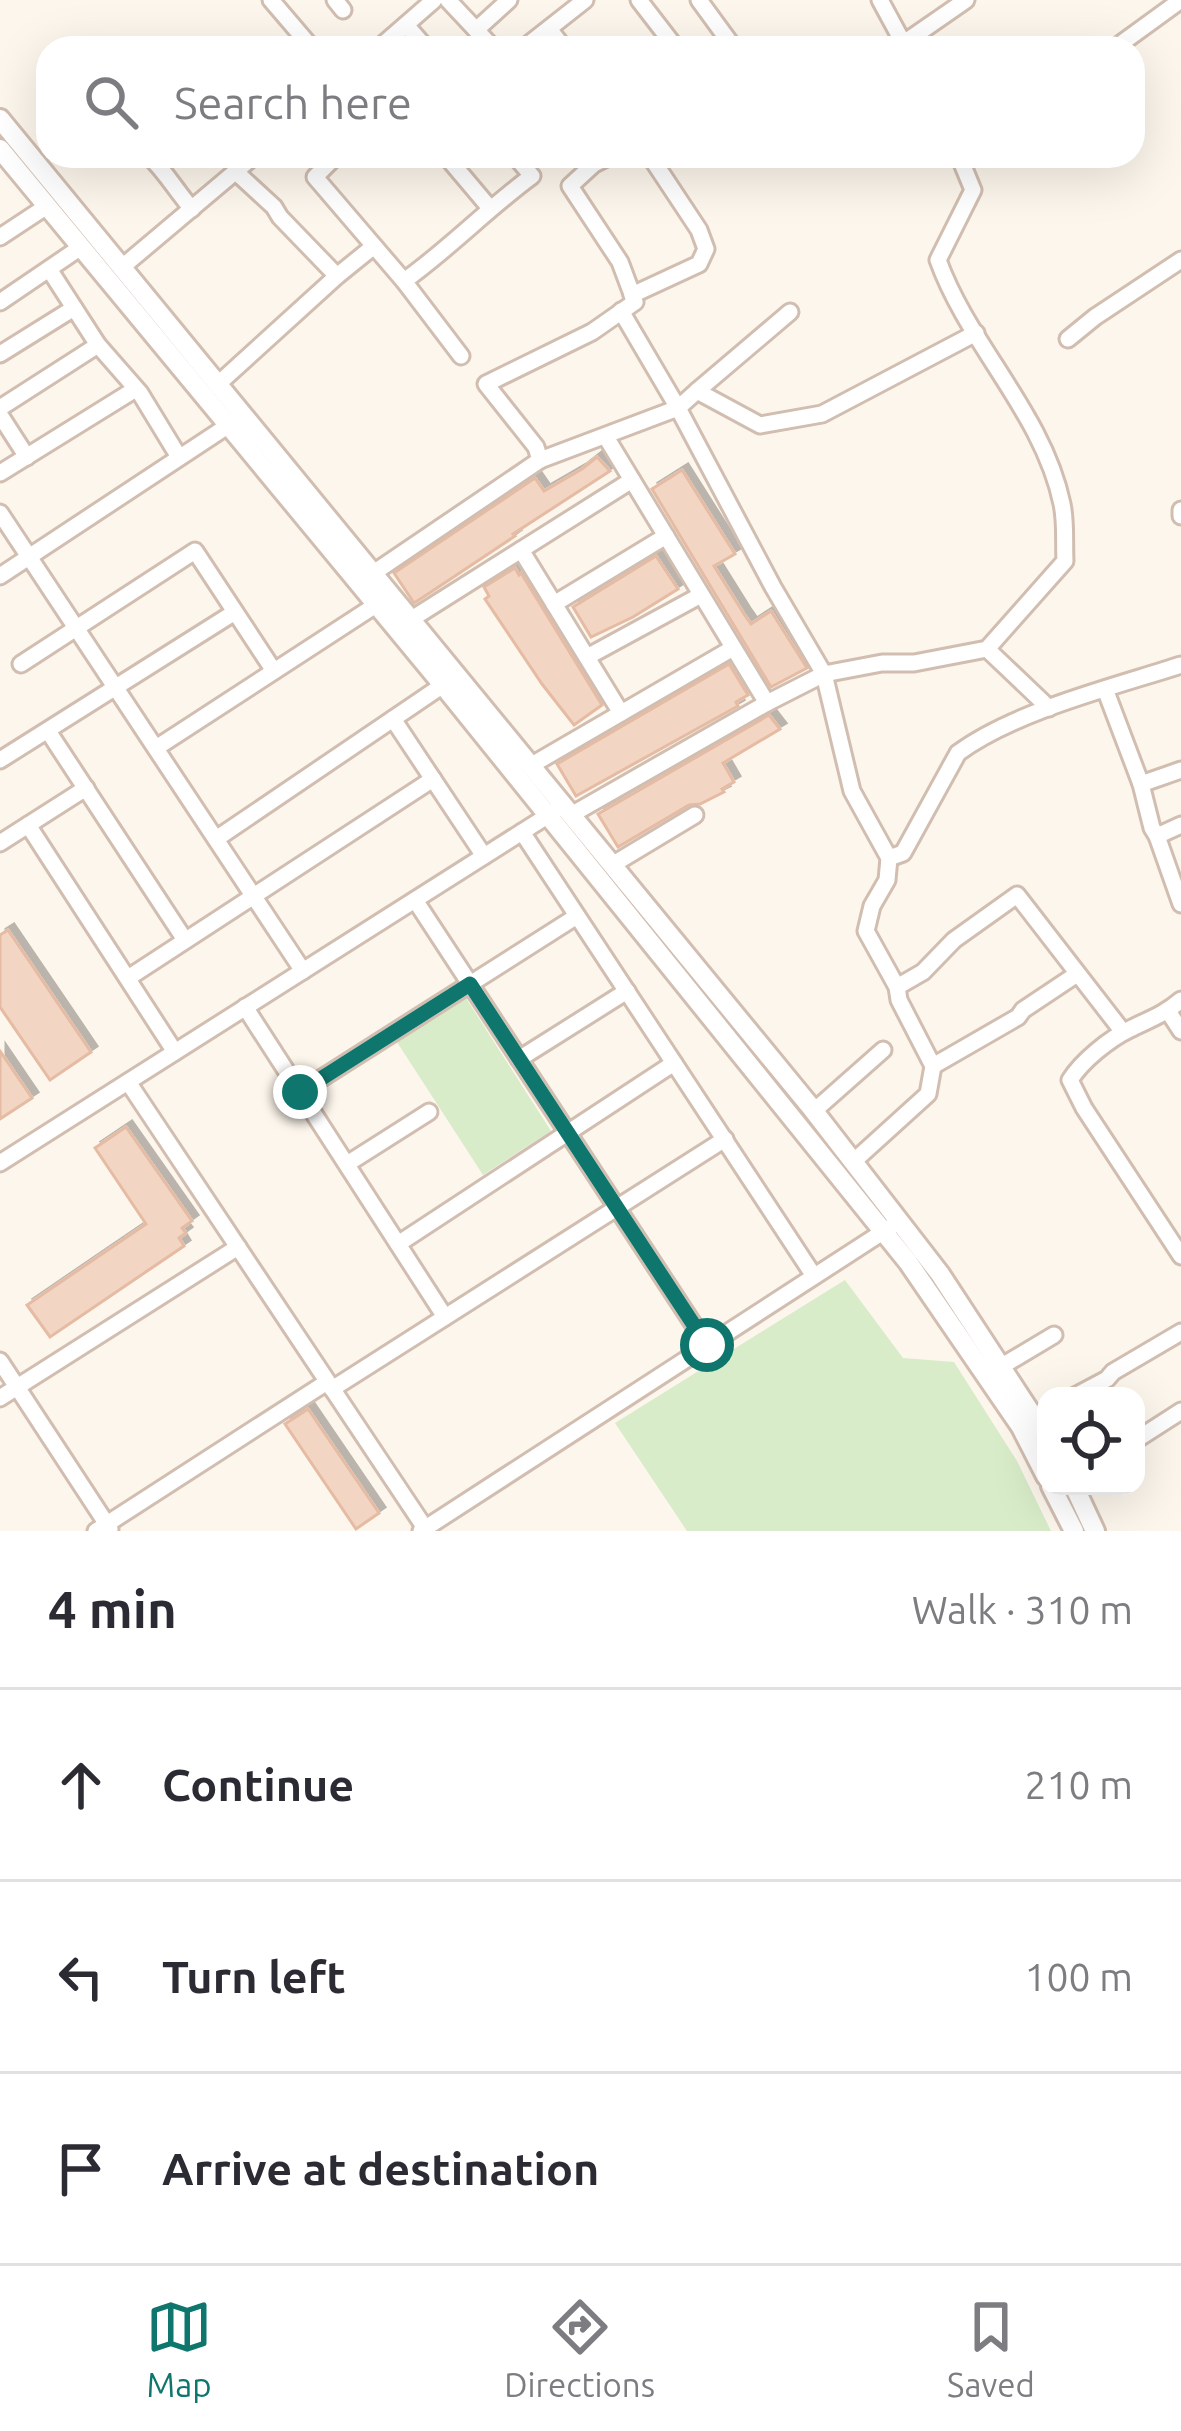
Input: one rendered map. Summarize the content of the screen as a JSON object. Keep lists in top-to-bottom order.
{
  "page": {
    "search": "Search here",
    "heading": ["4 min", "Walk · 310 m"],
    "list": [
      ["Continue", "210 m"],
      ["Turn left", "100 m"],
      "Arrive at destination"
    ],
    "nav": ["Map", "Directions", "Saved"]
  }
}
